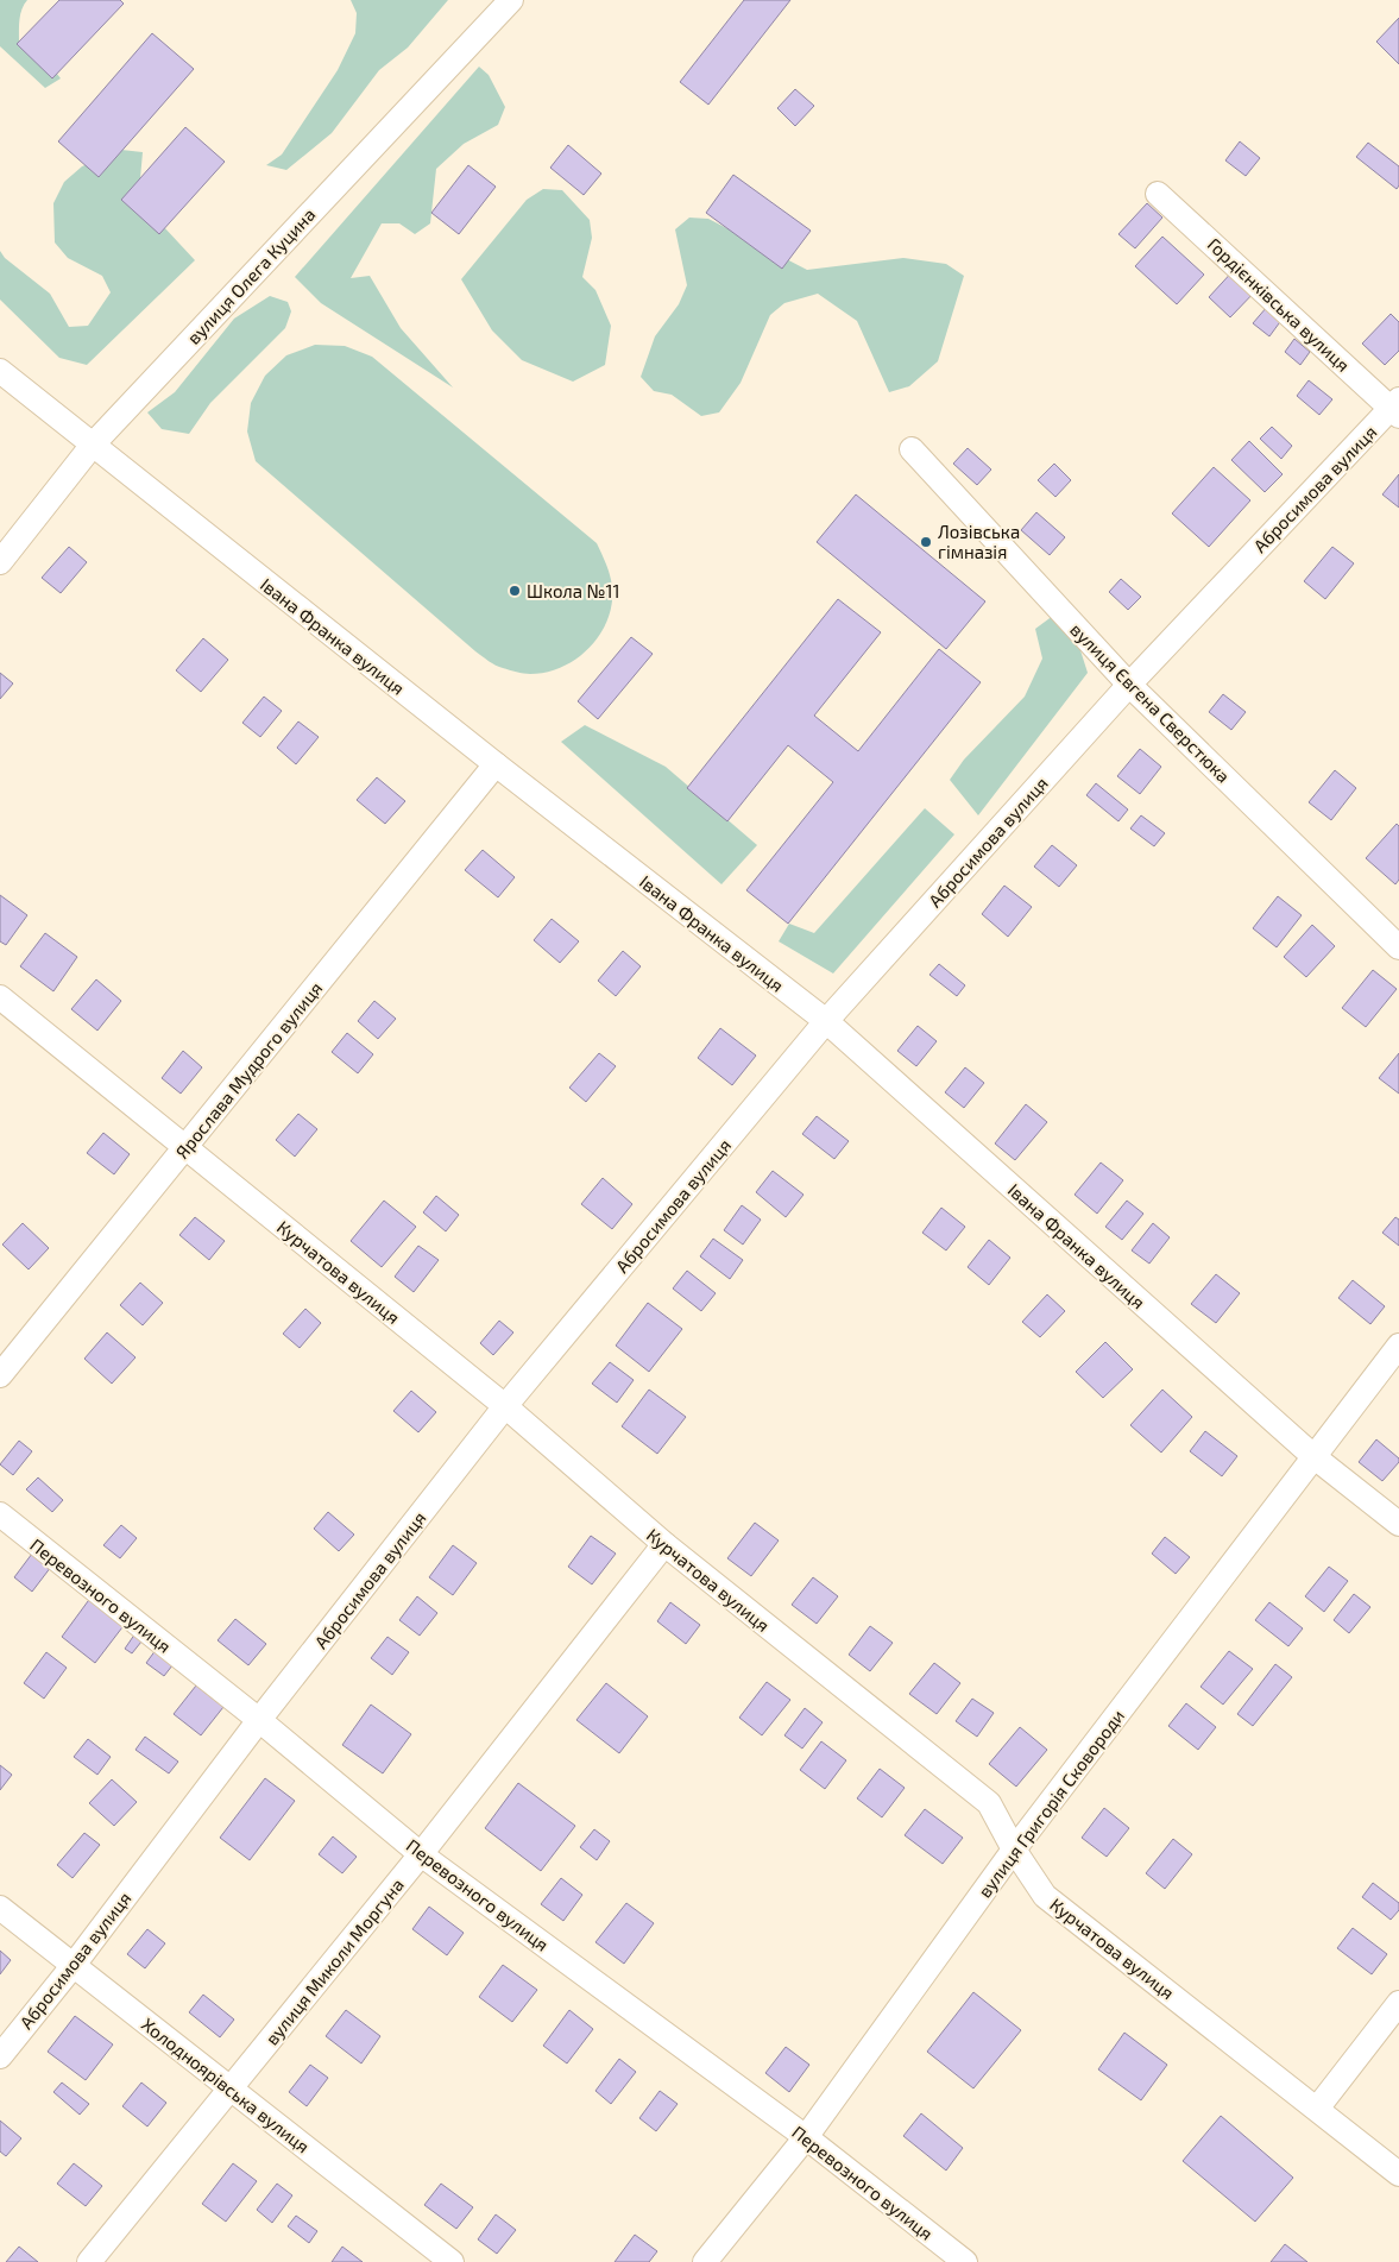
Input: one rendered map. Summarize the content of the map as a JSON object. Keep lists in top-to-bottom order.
{
  "streets": {
    "street": [
      "вулиця Олега Куцина",
      "Гордієнківська вулиця",
      "Абросимова вулиця",
      "Івана Франка вулиця",
      "вулиця Євгена Сверстюка",
      "Ярослава Мудрого вулиця",
      "Курчатова вулиця",
      "Перевозного вулиця",
      "вулиця Григорія Сковороди",
      "вулиця Миколи Моргуна",
      "Холодноярівська вулиця"
    ]
  },
  "crossings": [
    ["вулиця Олега Куцина", "Івана Франка вулиця"],
    ["Гордієнківська вулиця", "Абросимова вулиця"],
    ["Абросимова вулиця", "Івана Франка вулиця"],
    ["Абросимова вулиця", "вулиця Євгена Сверстюка"],
    ["Абросимова вулиця", "Курчатова вулиця"],
    ["Абросимова вулиця", "Перевозного вулиця"],
    ["Абросимова вулиця", "Холодноярівська вулиця"],
    ["Івана Франка вулиця", "Ярослава Мудрого вулиця"],
    ["Івана Франка вулиця", "вулиця Григорія Сковороди"],
    ["Ярослава Мудрого вулиця", "Курчатова вулиця"],
    ["Курчатова вулиця", "вулиця Григорія Сковороди"],
    ["Курчатова вулиця", "вулиця Миколи Моргуна"],
    ["Перевозного вулиця", "вулиця Григорія Сковороди"],
    ["Перевозного вулиця", "вулиця Миколи Моргуна"],
    ["вулиця Миколи Моргуна", "Холодноярівська вулиця"]
  ],
  "places": ["Лозівська гімназія", "Школа №11"]
}
